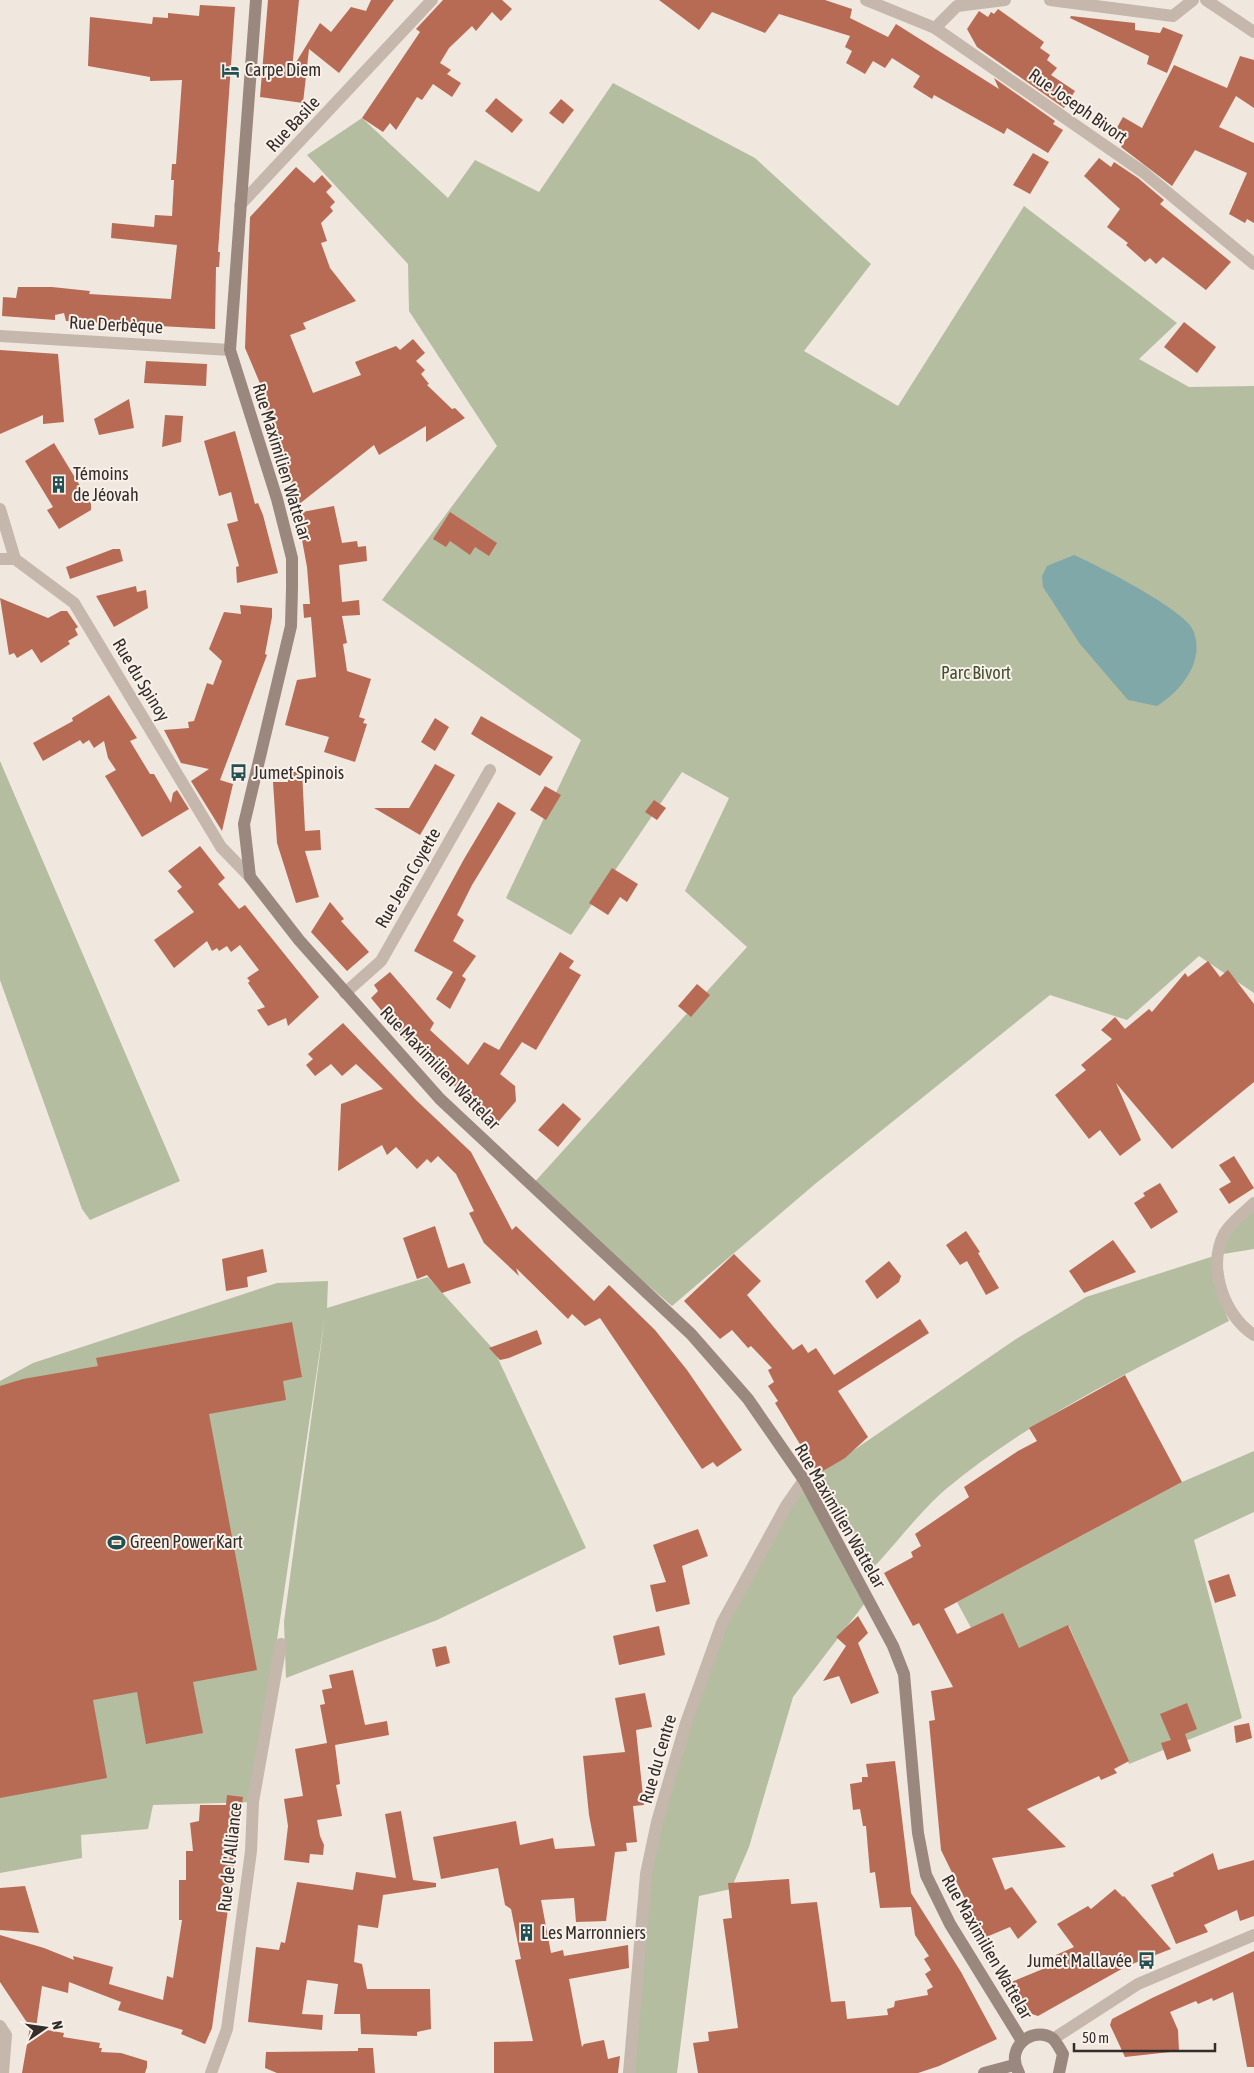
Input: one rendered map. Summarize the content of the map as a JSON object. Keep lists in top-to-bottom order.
{
  "streets": {
    "street": [
      "Rue Joseph Bivort",
      "Rue Basile",
      "Rue Derbèque",
      "Rue Maximilien Wattelar",
      "Rue du Spinoy",
      "Rue Jean Coyette",
      "Rue du Centre",
      "Rue de l'Alliance"
    ]
  },
  "crossings": [
    ["Rue Basile", "Rue Maximilien Wattelar"],
    ["Rue Derbèque", "Rue Maximilien Wattelar"],
    ["Rue Maximilien Wattelar", "Rue du Spinoy"],
    ["Rue Maximilien Wattelar", "Rue Jean Coyette"],
    ["Rue Maximilien Wattelar", "Rue du Centre"]
  ],
  "parks": ["Parc Bivort"],
  "places": {
    "hotel": ["Carpe Diem"],
    "building": ["Témoins de Jéovah", "Les Marronniers"],
    "bus stop": ["Jumet Spinois", "Jumet Mallavée"],
    "sports": ["Green Power Kart"]
  },
  "scale_bar": "50 m",
  "north": "right"
}
